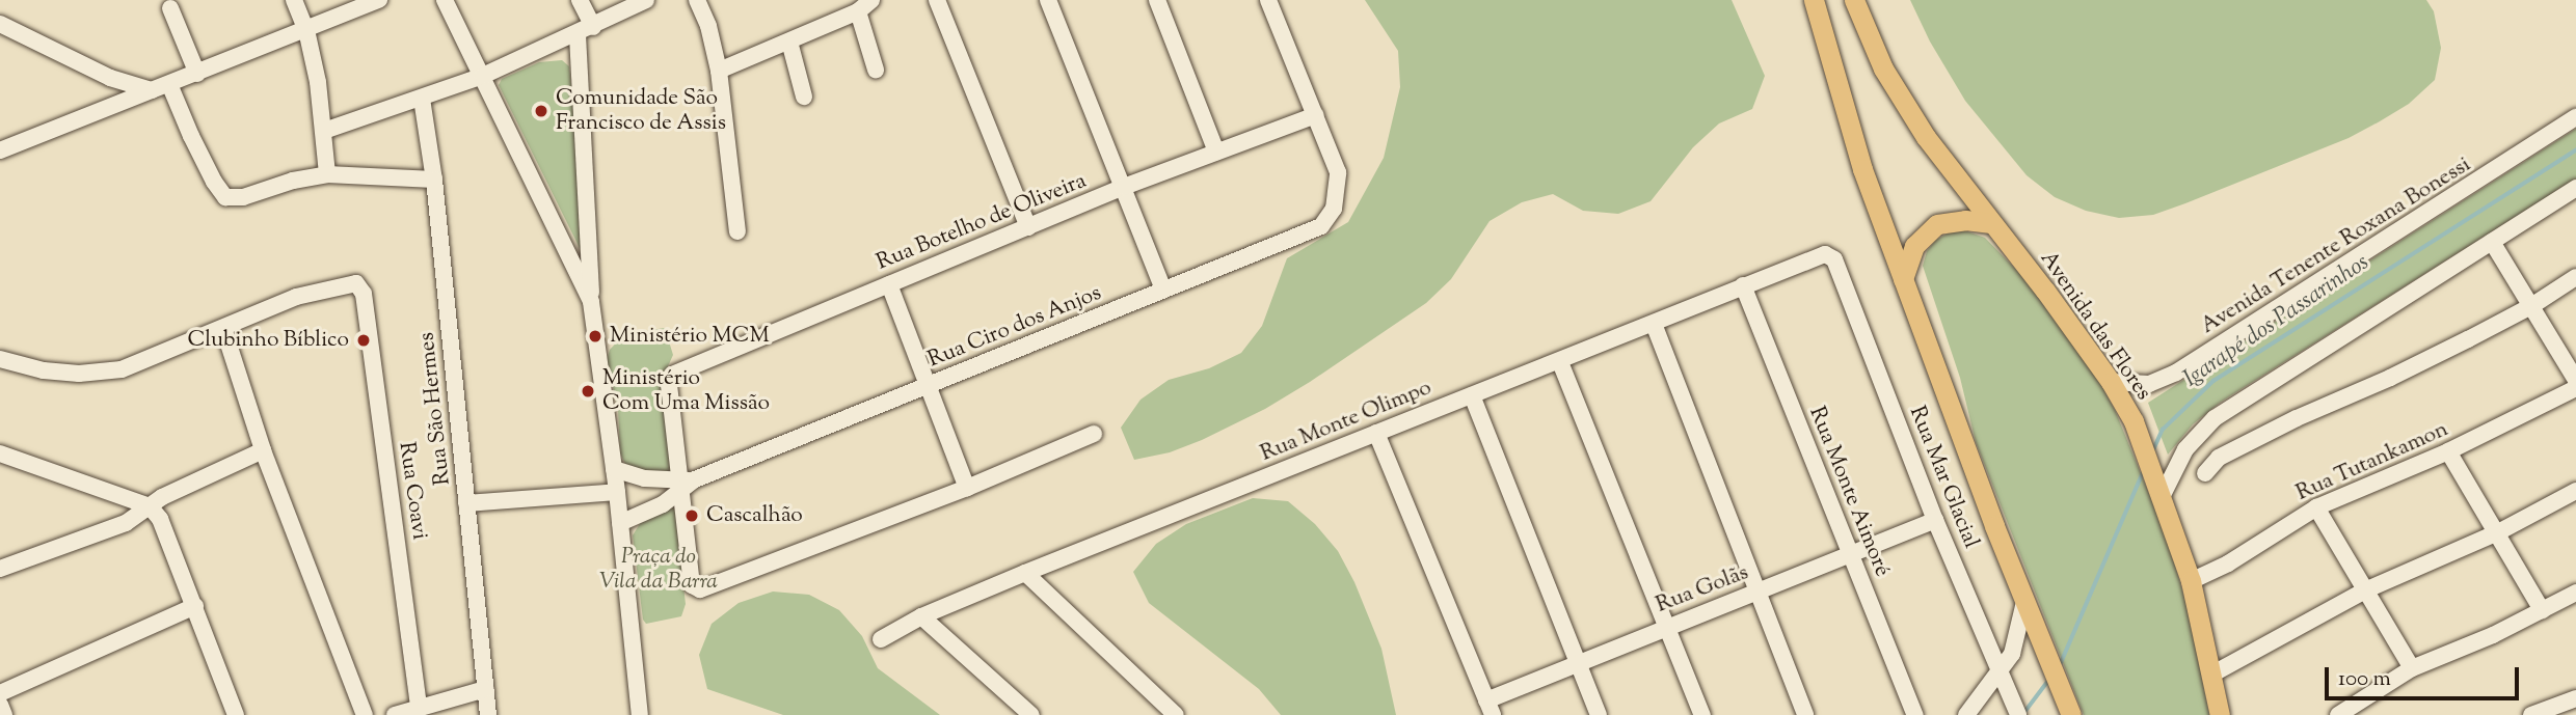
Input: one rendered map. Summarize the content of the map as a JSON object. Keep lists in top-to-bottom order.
{
  "streets": {
    "main road": ["Avenida das Flores"],
    "street": [
      "Rua Botelho de Oliveira",
      "Avenida Tenente Roxana Bonessi",
      "Rua Ciro dos Anjos",
      "Rua São Hermes",
      "Rua Monte Olimpo",
      "Rua Tutankamon",
      "Rua Mar Glacial",
      "Rua Coavi",
      "Rua Monte Aimoré",
      "Rua Golãs"
    ]
  },
  "crossings": [
    ["Rua Botelho de Oliveira", "Rua Ciro dos Anjos"],
    ["Avenida Tenente Roxana Bonessi", "Avenida das Flores"],
    ["Avenida das Flores", "Rua Tutankamon"],
    ["Rua Monte Olimpo", "Rua Mar Glacial"],
    ["Rua Monte Olimpo", "Rua Monte Aimoré"],
    ["Rua Mar Glacial", "Rua Golãs"],
    ["Rua Monte Aimoré", "Rua Golãs"]
  ],
  "water": ["Igarapé dos Passarinhos"],
  "parks": ["Praça do Vila da Barra"],
  "places": [
    "Comunidade São Francisco de Assis",
    "Ministério MCM",
    "Clubinho Bíblico",
    "Ministério Com Uma Missão",
    "Cascalhão"
  ],
  "scale_bar": "100 m"
}
